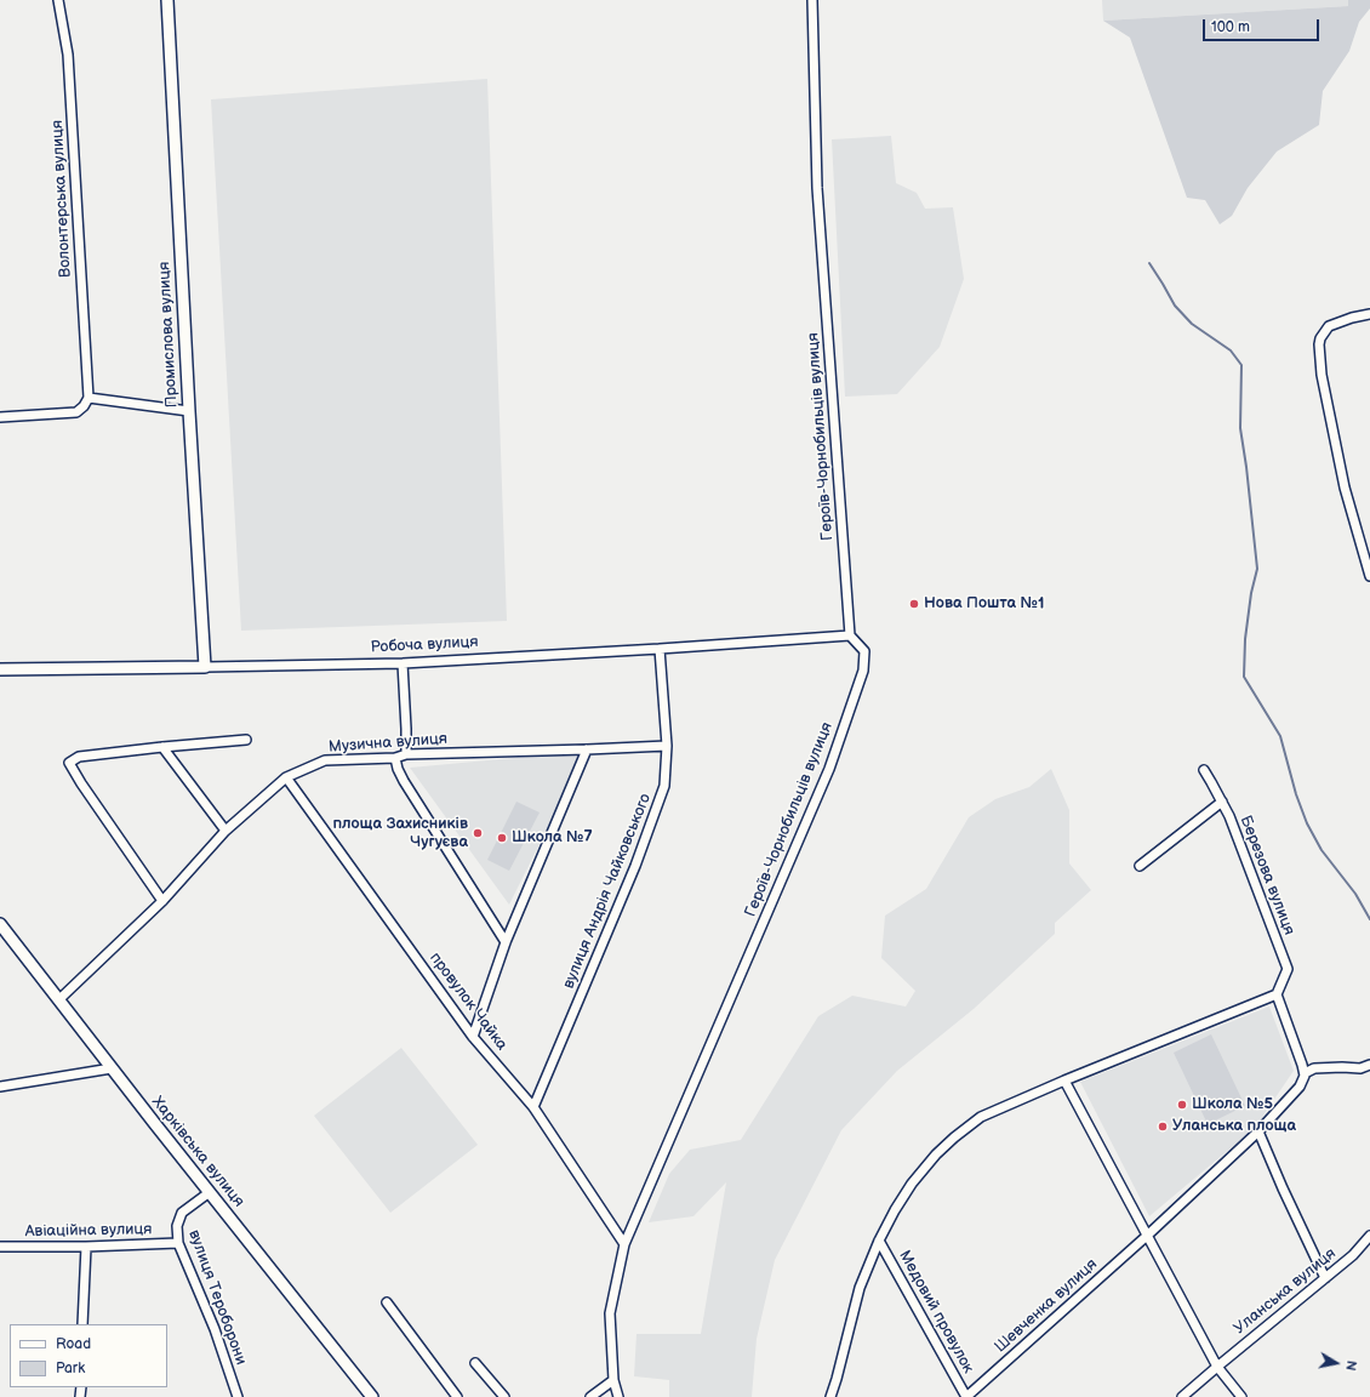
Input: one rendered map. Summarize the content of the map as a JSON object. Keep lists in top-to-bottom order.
{
  "streets": {
    "street": [
      "Волонтерська вулиця",
      "Промислова вулиця",
      "Героїв-Чорнобильців вулиця",
      "Робоча вулиця",
      "Музична вулиця",
      "Березова вулиця",
      "вулиця Андрія Чайковського",
      "провулок Чайка",
      "Харківська вулиця",
      "Авіаційна вулиця",
      "Уланська вулиця",
      "вулиця Тероборони",
      "Шевченка вулиця",
      "Медовий провулок"
    ]
  },
  "crossings": [
    ["Промислова вулиця", "Робоча вулиця"],
    ["Героїв-Чорнобильців вулиця", "Робоча вулиця"],
    ["Героїв-Чорнобильців вулиця", "провулок Чайка"],
    ["Робоча вулиця", "вулиця Андрія Чайковського"],
    ["Музична вулиця", "вулиця Андрія Чайковського"],
    ["Музична вулиця", "провулок Чайка"],
    ["Музична вулиця", "Харківська вулиця"],
    ["вулиця Андрія Чайковського", "провулок Чайка"],
    ["Харківська вулиця", "вулиця Тероборони"],
    ["Авіаційна вулиця", "вулиця Тероборони"],
    ["Шевченка вулиця", "Медовий провулок"]
  ],
  "places": [
    "Нова Пошта №1",
    "площа Захисників Чугуєва",
    "Школа №7",
    "Школа №5",
    "Уланська площа"
  ],
  "legend": ["Road", "Park"],
  "scale_bar": "100 m",
  "north": "right"
}
